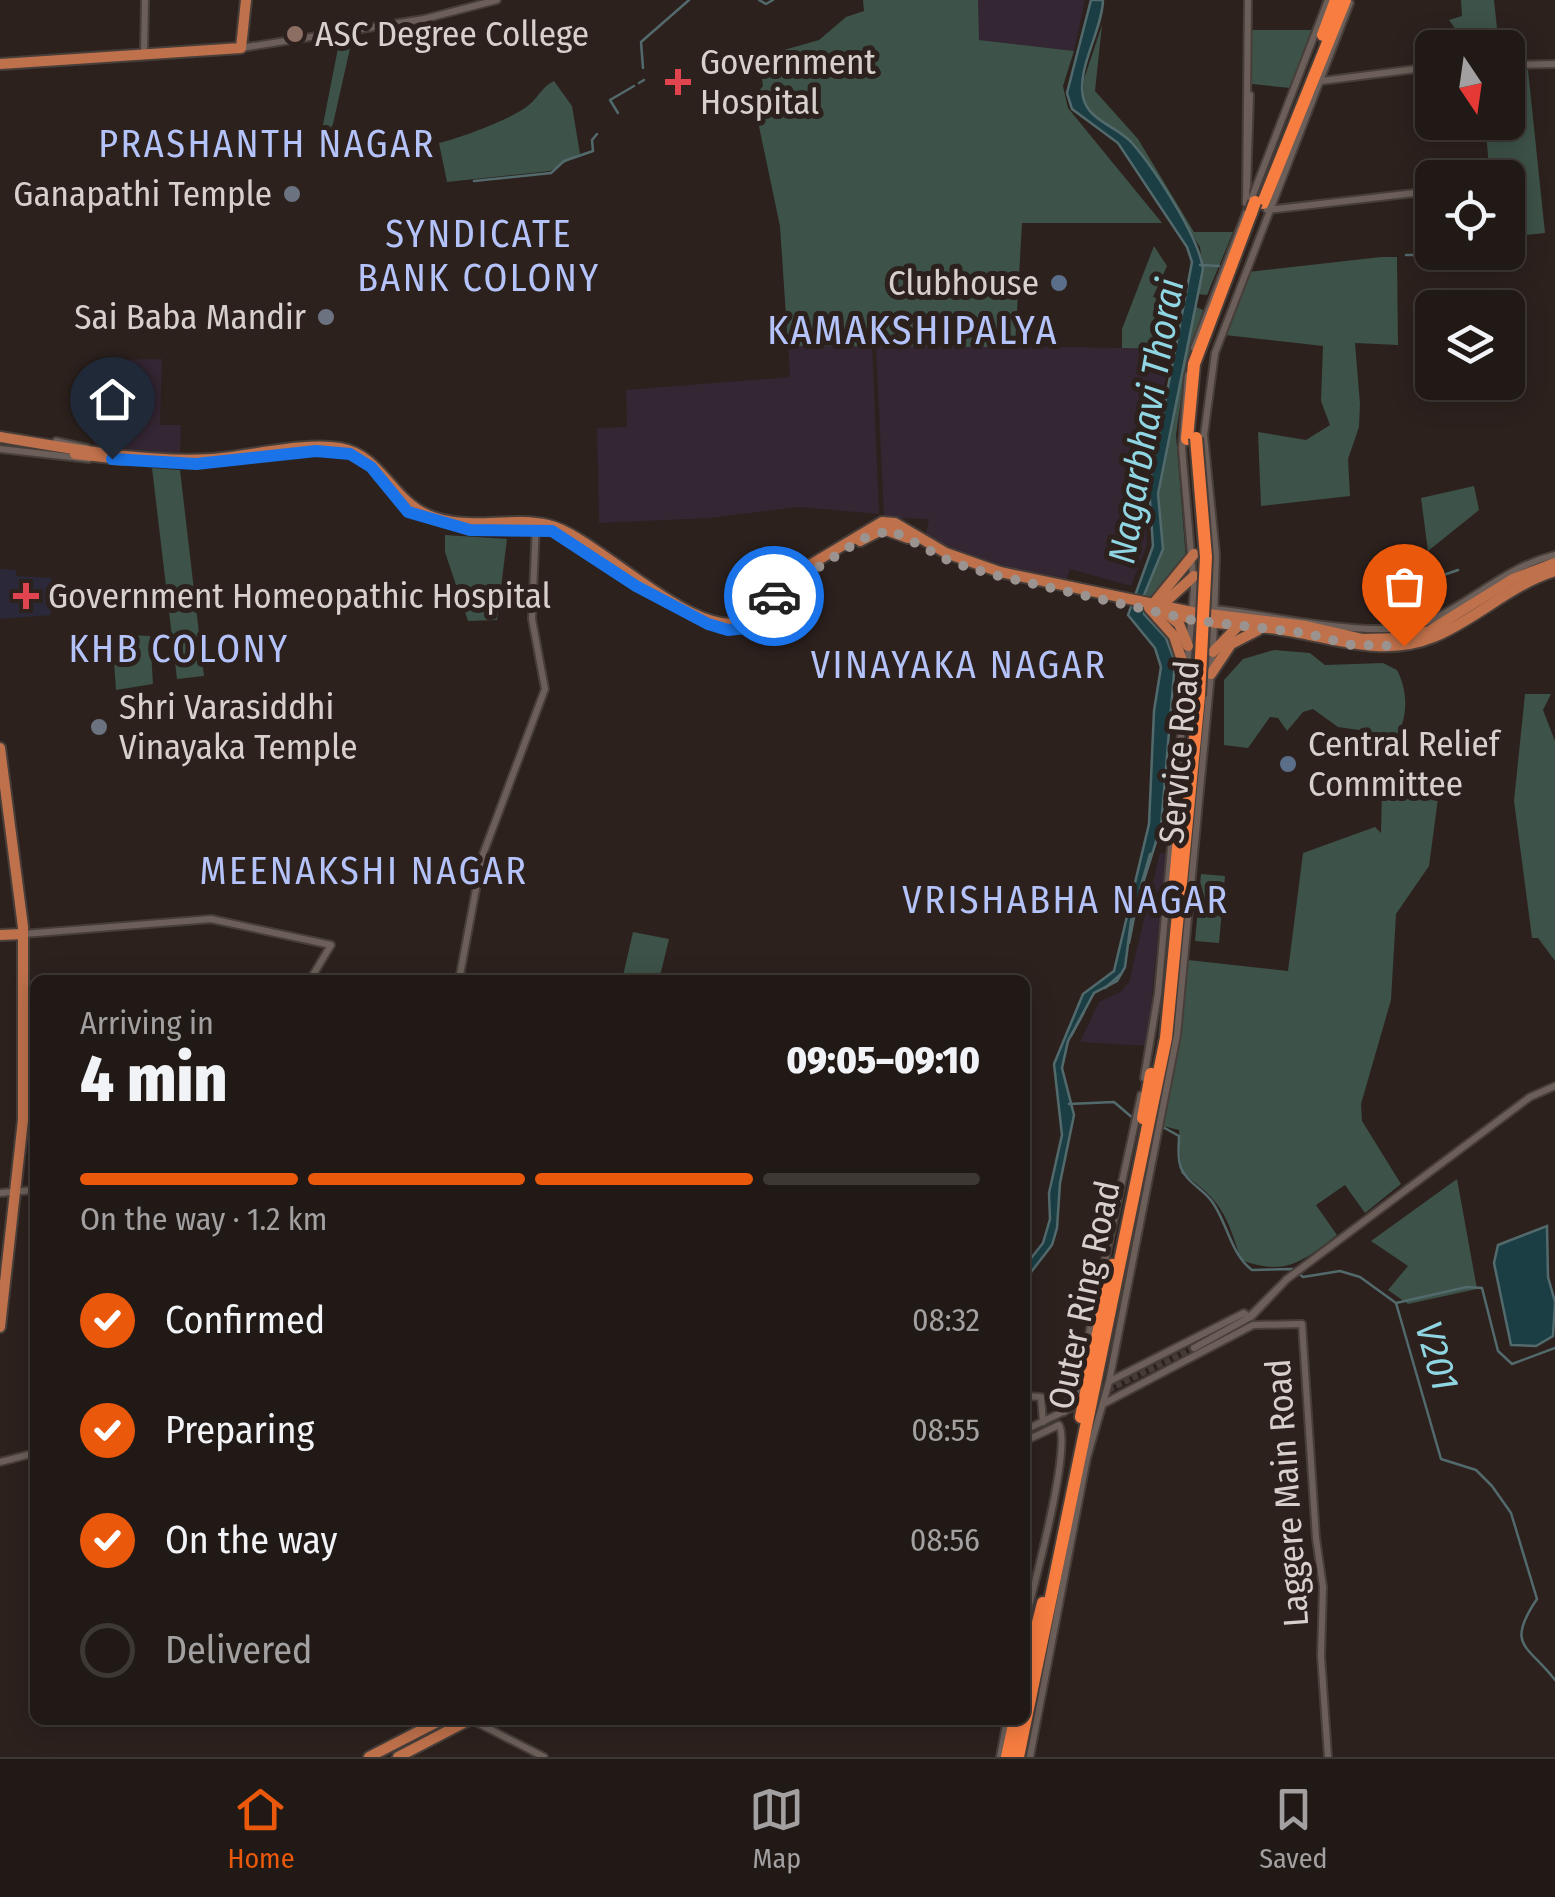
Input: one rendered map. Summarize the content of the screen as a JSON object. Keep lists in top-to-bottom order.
{
  "streets": {
    "highway": ["Outer Ring Road"],
    "street": ["Service Road", "Laggere Main Road"]
  },
  "crossings": [
    ["Service Road", "Outer Ring Road"]
  ],
  "districts": [
    "PRASHANTH NAGAR",
    "SYNDICATE BANK COLONY",
    "KAMAKSHIPALYA",
    "KHB COLONY",
    "VINAYAKA NAGAR",
    "MEENAKSHI NAGAR",
    "VRISHABHA NAGAR"
  ],
  "water": ["Nagarbhavi Thorai", "V201"],
  "places": {
    "other": [
      "ASC Degree College",
      "Ganapathi Temple",
      "Clubhouse",
      "Sai Baba Mandir",
      "Shri Varasiddhi Vinayaka Temple",
      "Central Relief Committee"
    ],
    "health": ["Government Hospital", "Government Homeopathic Hospital"]
  },
  "north": "bottom",
  "page": {
    "heading": ["4 min", "Arriving in", "09:05–09:10"],
    "bar": "On the way · 1.2 km",
    "list": [
      ["Confirmed", "08:32"],
      ["Preparing", "08:55"],
      ["On the way", "08:56"],
      "Delivered"
    ],
    "tabs": ["Home", "Map", "Saved"]
  }
}
